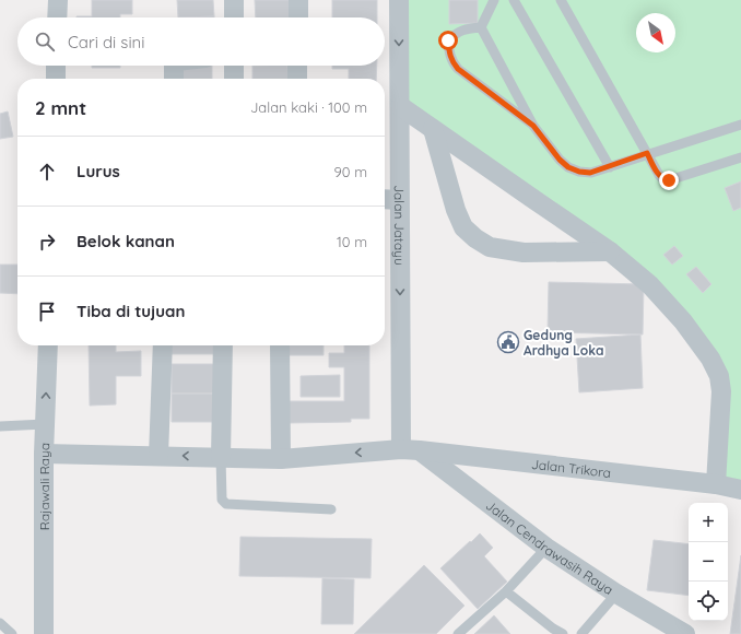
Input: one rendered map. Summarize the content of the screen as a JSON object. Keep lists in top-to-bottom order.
{
  "streets": {
    "street": [
      "Jalan Jatayu",
      "Jalan Trikora",
      "Rajawali Raya",
      "Jalan Cendrawasih Raya"
    ]
  },
  "crossings": [
    ["Jalan Jatayu", "Jalan Trikora"],
    ["Jalan Jatayu", "Jalan Cendrawasih Raya"],
    ["Jalan Trikora", "Rajawali Raya"],
    ["Jalan Trikora", "Jalan Cendrawasih Raya"]
  ],
  "places": {
    "public building": ["Gedung Ardhya Loka"]
  },
  "north": "bottom right",
  "page": {
    "search": "Cari di sini",
    "heading": ["2 mnt", "Jalan kaki · 100 m"],
    "list": [
      ["Lurus", "90 m"],
      ["Belok kanan", "10 m"],
      "Tiba di tujuan"
    ],
    "map_buttons": ["+", "−"]
  }
}
